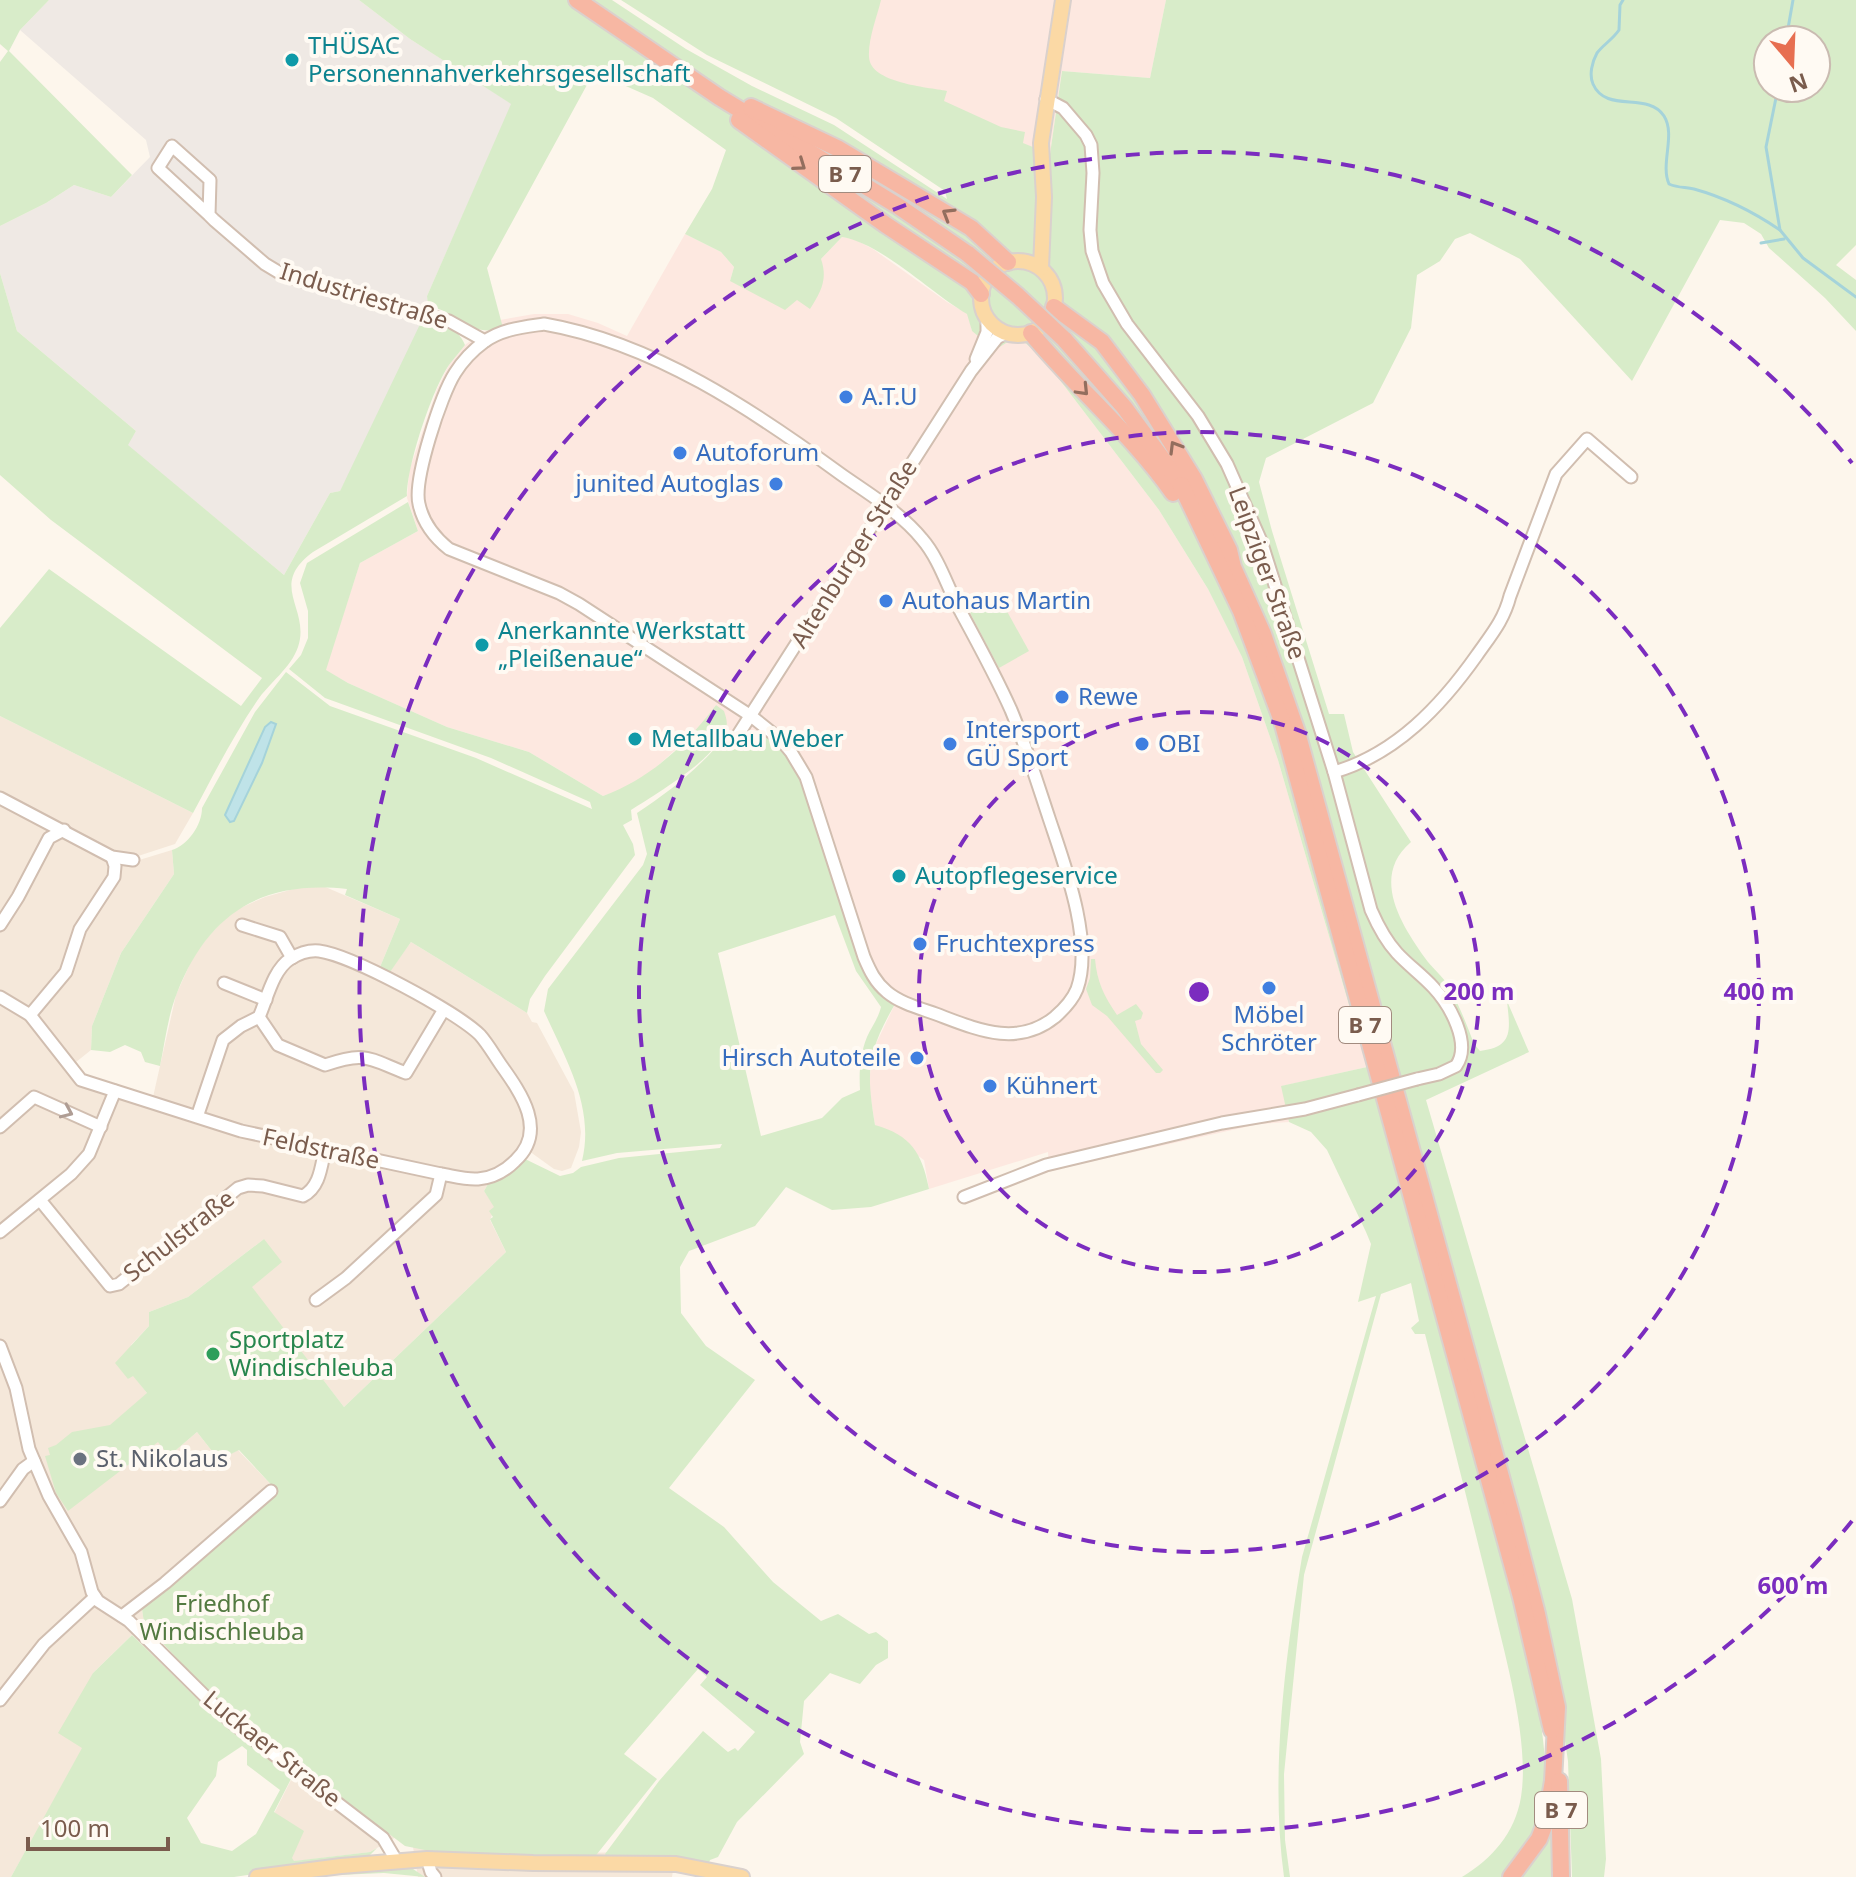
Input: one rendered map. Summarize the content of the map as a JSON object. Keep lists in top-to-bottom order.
{
  "streets": {
    "highway": ["B 7"],
    "street": [
      "Industriestraße",
      "Altenburger Straße",
      "Leipziger Straße",
      "Feldstraße",
      "Schulstraße",
      "Luckaer Straße"
    ]
  },
  "crossings": [
    ["Feldstraße", "Schulstraße"]
  ],
  "parks": ["Friedhof Windischleuba"],
  "places": [
    "THÜSAC Personennahverkehrsgesellschaft",
    "A.T.U",
    "Autoforum",
    "junited Autoglas",
    "Autohaus Martin",
    "Anerkannte Werkstatt „Pleißenaue“",
    "Rewe",
    "Metallbau Weber",
    "Intersport GÜ Sport",
    "OBI",
    "Autopflegeservice",
    "Fruchtexpress",
    "Möbel Schröter",
    "Hirsch Autoteile",
    "Kühnert",
    "Sportplatz Windischleuba",
    "St. Nikolaus"
  ],
  "scale_bar": "100 m",
  "north": "bottom",
  "rings": ["200 m", "400 m", "600 m"]
}
